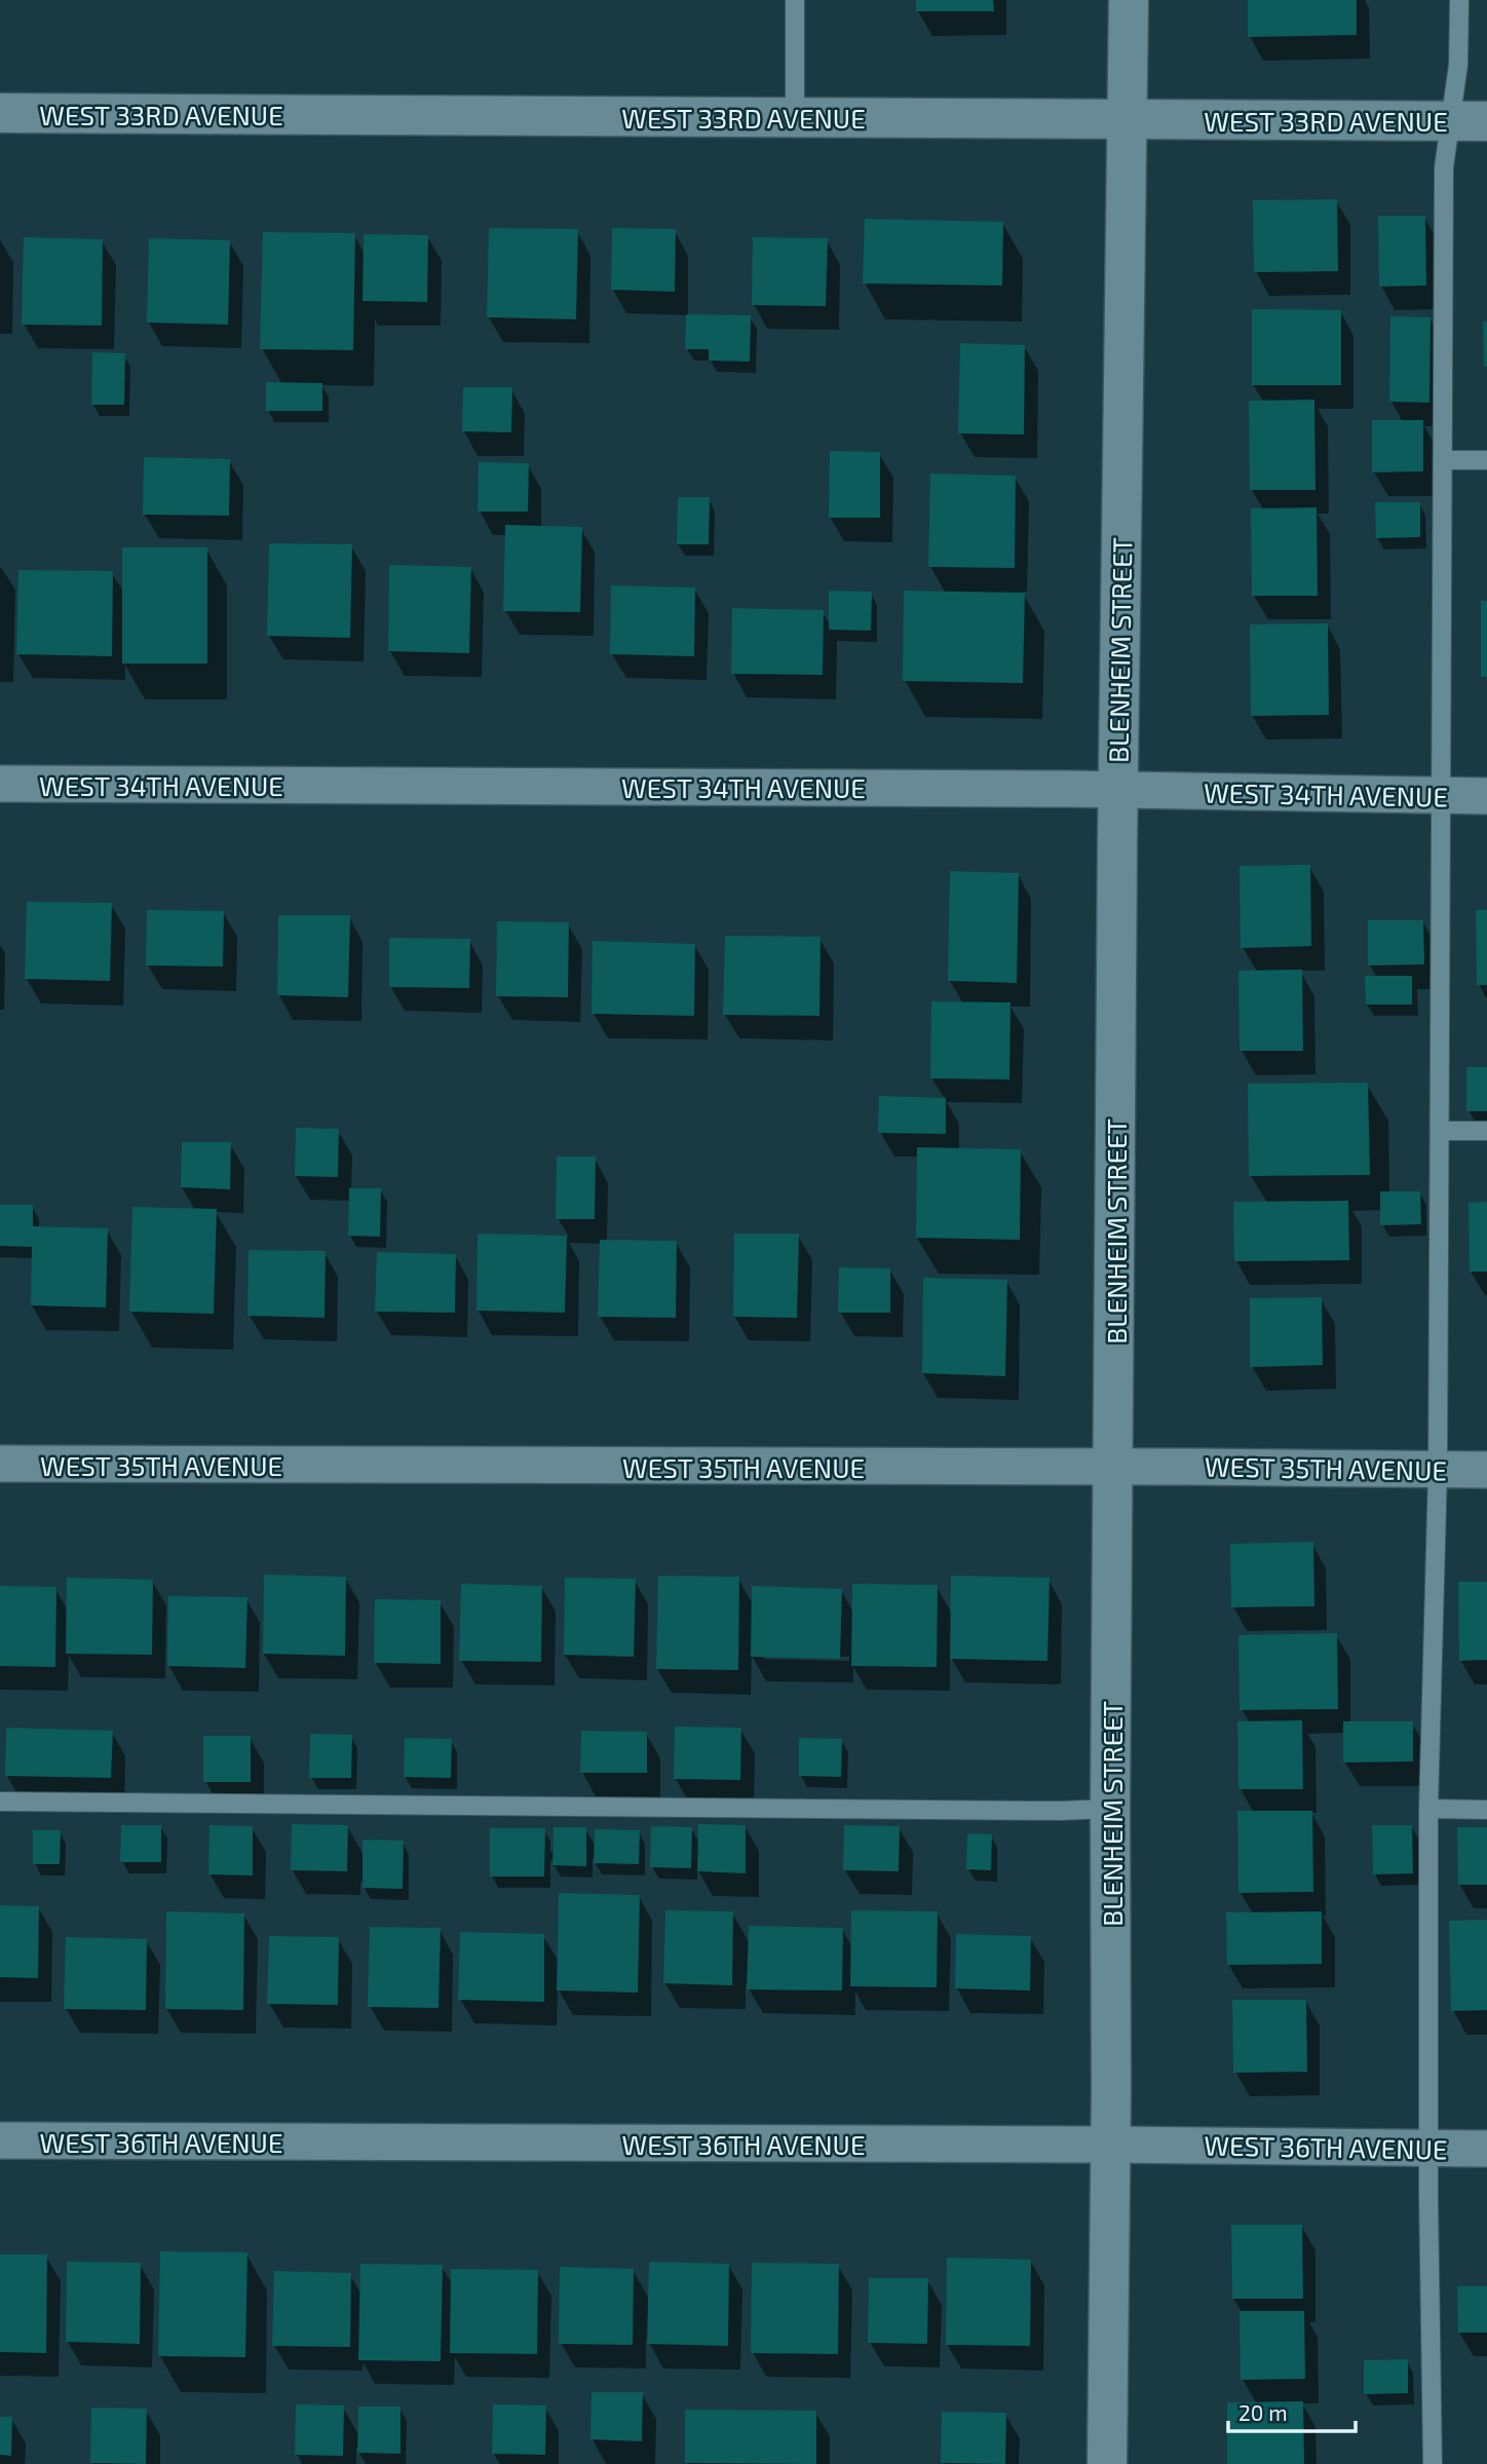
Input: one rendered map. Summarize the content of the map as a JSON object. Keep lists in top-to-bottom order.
{
  "streets": {
    "street": [
      "WEST 33RD AVENUE",
      "BLENHEIM STREET",
      "WEST 34TH AVENUE",
      "WEST 35TH AVENUE",
      "WEST 36TH AVENUE"
    ]
  },
  "crossings": [
    ["WEST 33RD AVENUE", "BLENHEIM STREET"],
    ["BLENHEIM STREET", "WEST 34TH AVENUE"],
    ["BLENHEIM STREET", "WEST 35TH AVENUE"],
    ["BLENHEIM STREET", "WEST 36TH AVENUE"]
  ],
  "scale_bar": "20 m"
}
